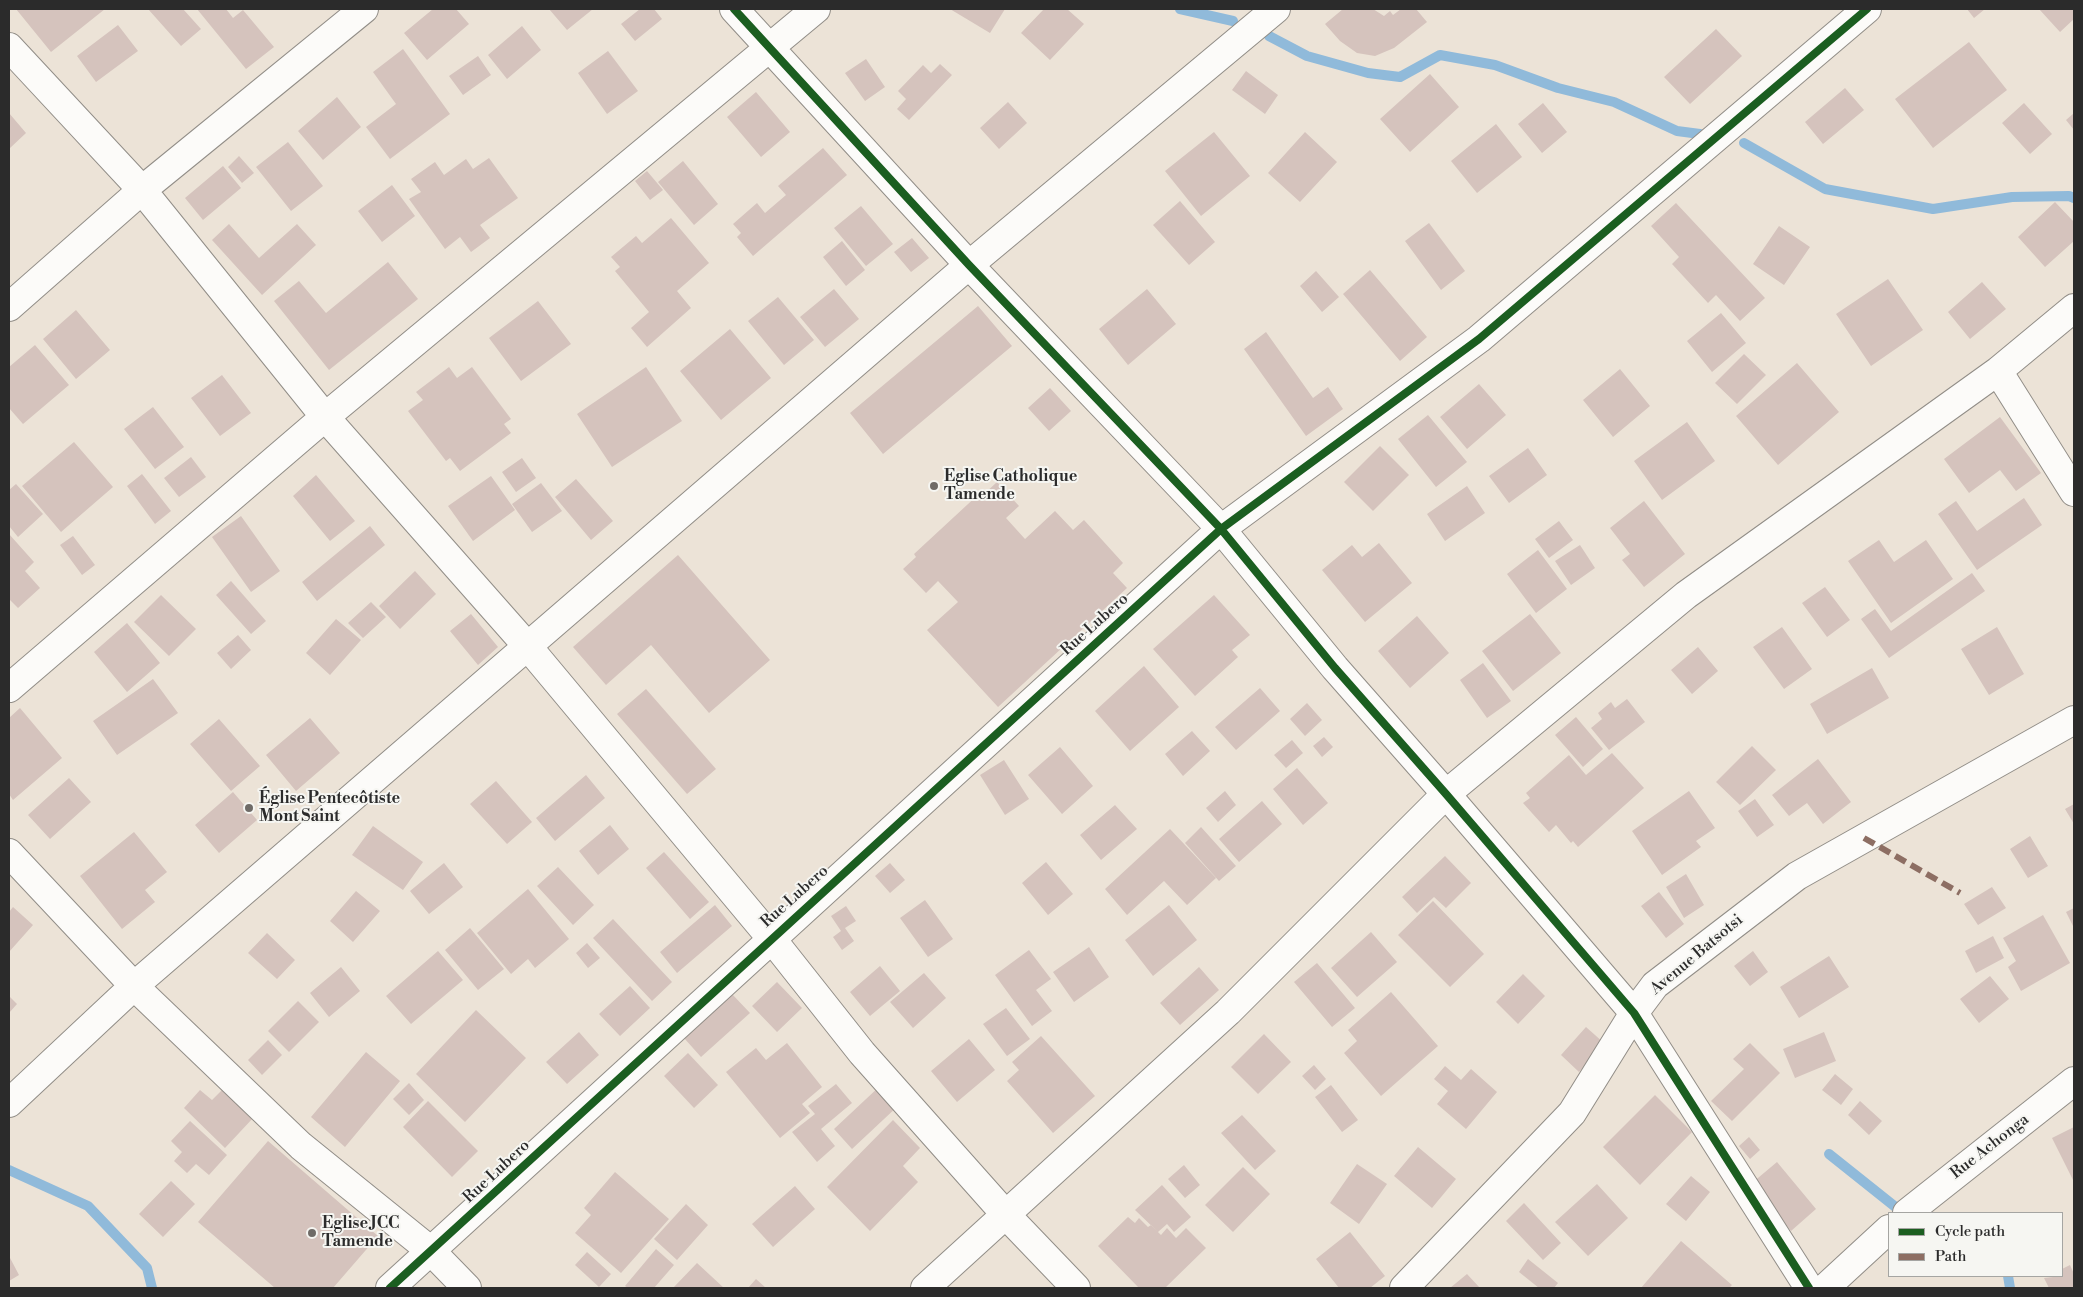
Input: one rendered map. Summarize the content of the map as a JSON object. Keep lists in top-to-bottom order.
{
  "streets": {
    "street": ["Rue Lubero", "Avenue Batsotsi", "Rue Achonga"]
  },
  "places": ["Eglise Catholique Tamende", "Église Pentecôtiste Mont Saint", "Eglise JCC Tamende"],
  "legend": ["Cycle path", "Path"]
}
